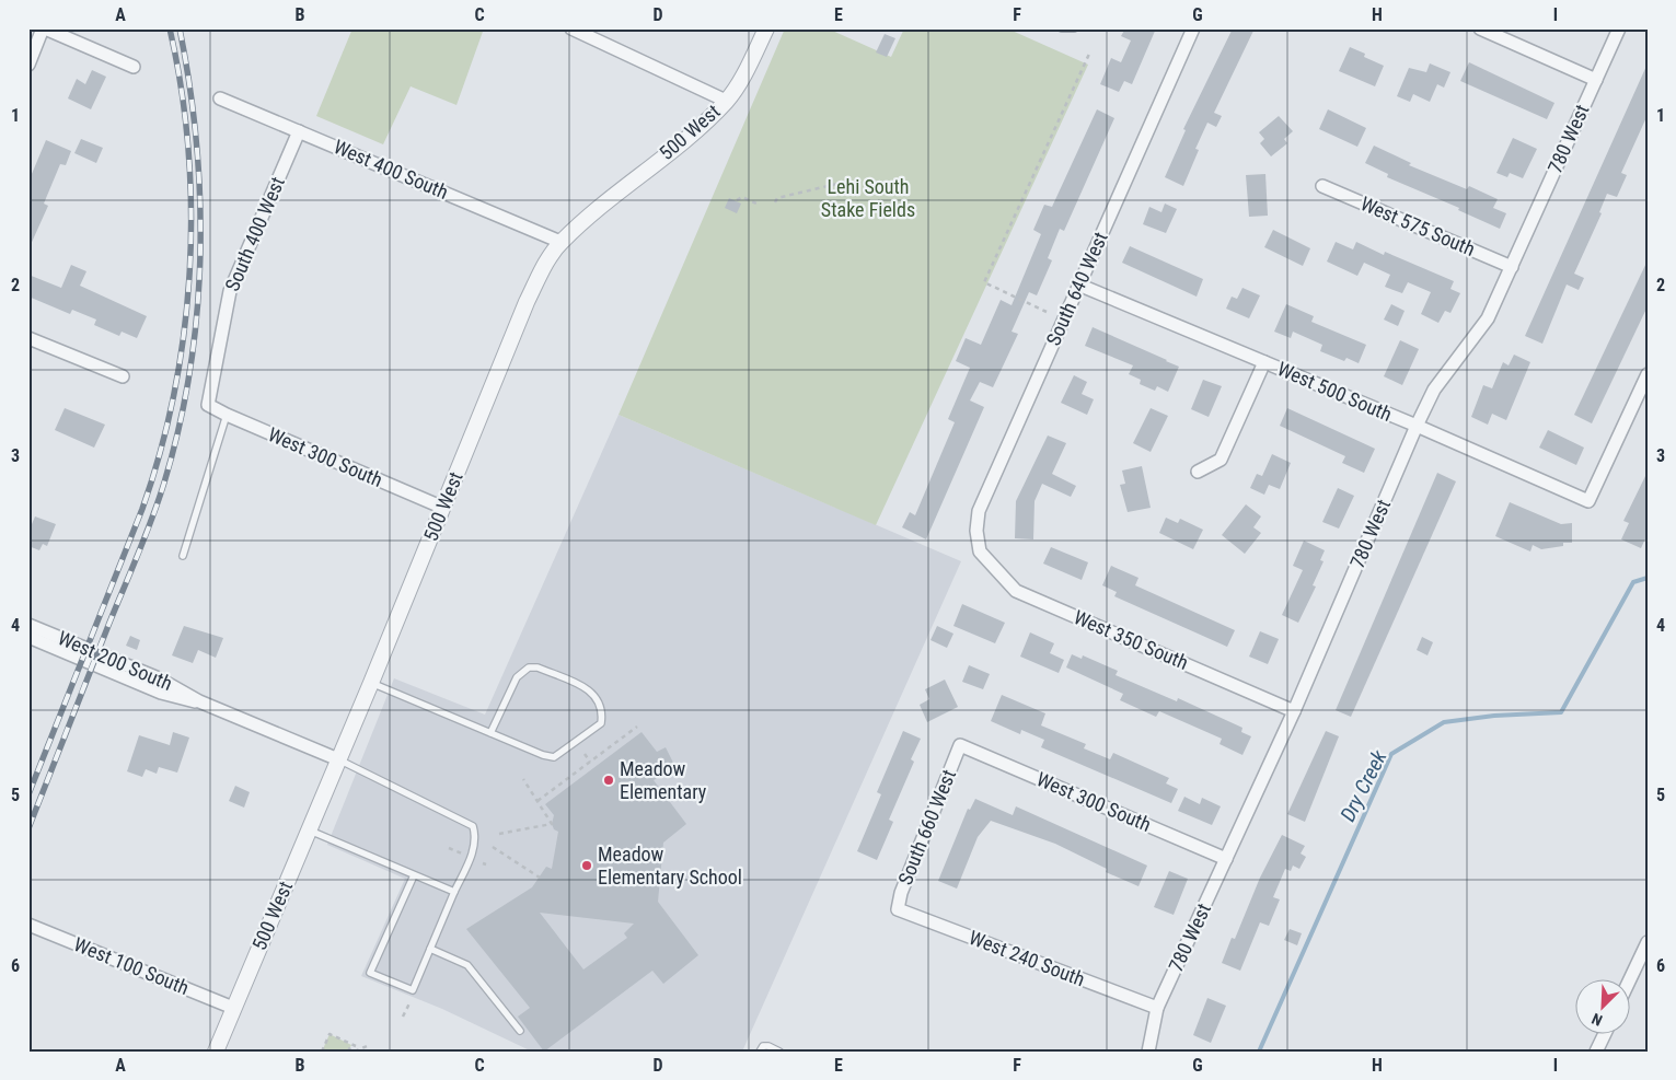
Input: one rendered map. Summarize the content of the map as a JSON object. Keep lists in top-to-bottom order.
{
  "streets": {
    "street": [
      "500 West",
      "780 West",
      "West 400 South",
      "West 575 South",
      "South 400 West",
      "South 640 West",
      "West 500 South",
      "West 300 South",
      "West 350 South",
      "West 200 South",
      "South 660 West",
      "West 240 South",
      "West 100 South"
    ]
  },
  "crossings": [
    ["500 West", "West 400 South"],
    ["500 West", "West 300 South"],
    ["500 West", "West 200 South"],
    ["500 West", "West 100 South"],
    ["780 West", "West 575 South"],
    ["780 West", "West 500 South"],
    ["780 West", "West 300 South"],
    ["780 West", "West 350 South"],
    ["780 West", "West 240 South"],
    ["West 400 South", "South 400 West"],
    ["South 400 West", "West 300 South"],
    ["South 640 West", "West 500 South"],
    ["South 640 West", "West 350 South"],
    ["West 300 South", "South 660 West"],
    ["South 660 West", "West 240 South"]
  ],
  "water": ["Dry Creek"],
  "parks": ["Lehi South Stake Fields"],
  "places": ["Meadow Elementary", "Meadow Elementary School"],
  "north": "bottom left",
  "grid": {
    "columns": [
      "A",
      "B",
      "C",
      "D",
      "E",
      "F",
      "G",
      "H",
      "I"
    ],
    "rows": [
      "1",
      "2",
      "3",
      "4",
      "5",
      "6"
    ]
  }
}
